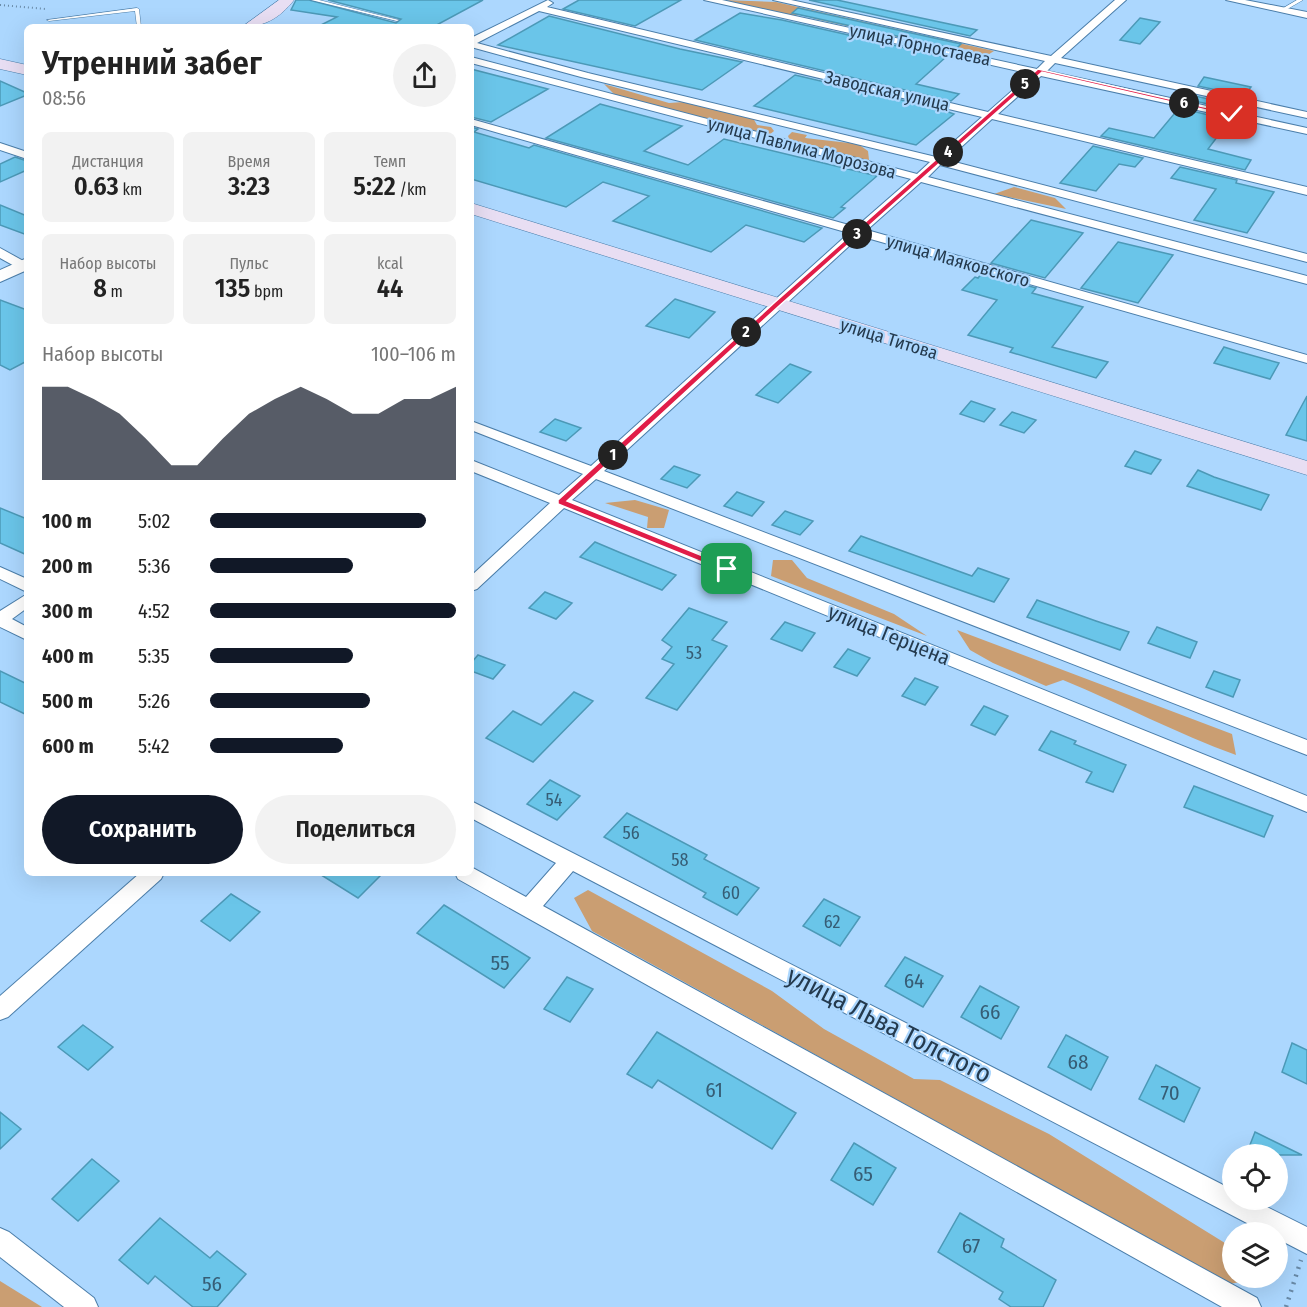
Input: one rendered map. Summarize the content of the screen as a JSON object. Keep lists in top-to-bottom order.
{
  "streets": {
    "main road": ["улица Титова"],
    "street": [
      "улица Горностаева",
      "Заводская улица",
      "улица Павлика Морозова",
      "улица Маяковского",
      "улица Герцена",
      "улица Льва Толстого"
    ]
  },
  "house_numbers": [
    "53",
    "54",
    "56",
    "58",
    "60",
    "62",
    "55",
    "64",
    "66",
    "68",
    "61",
    "70",
    "65",
    "67",
    "56"
  ],
  "page": {
    "heading": ["Утренний забег", "08:56"],
    "pins": [
      "5",
      "6",
      "4",
      "3",
      "2",
      "1"
    ],
    "stats": [
      ["Дистанция", "0.63 km"],
      ["Время", "3:23"],
      ["Темп", "5:22 /km"],
      ["Набор высоты", "8 m"],
      ["Пульс", "135 bpm"],
      ["kcal", "44"]
    ],
    "chart": ["Набор высоты", "100–106 m"],
    "list": [
      {
        "name": "100 m",
        "note": "5:02"
      },
      {
        "name": "200 m",
        "note": "5:36"
      },
      {
        "name": "300 m",
        "note": "4:52"
      },
      {
        "name": "400 m",
        "note": "5:35"
      },
      {
        "name": "500 m",
        "note": "5:26"
      },
      {
        "name": "600 m",
        "note": "5:42"
      }
    ],
    "buttons": ["Сохранить", "Поделиться"]
  }
}
